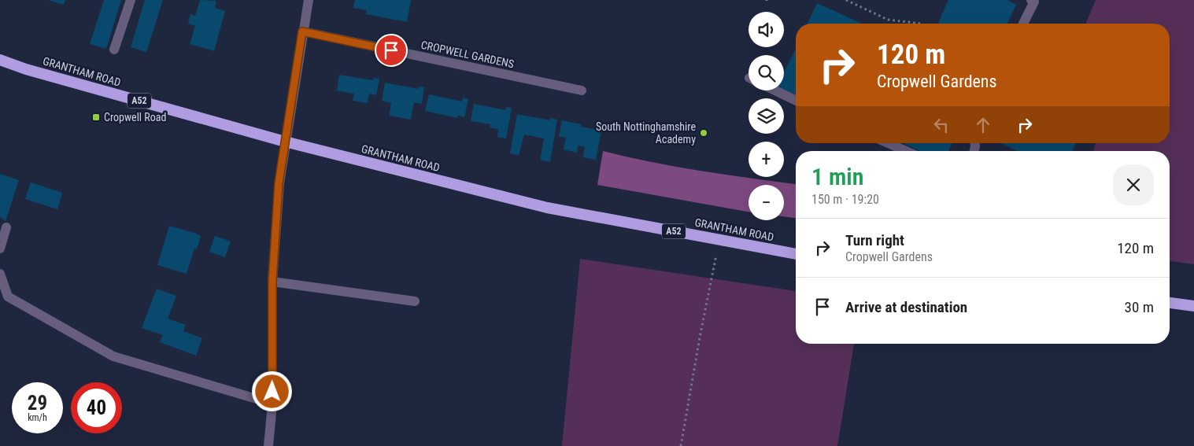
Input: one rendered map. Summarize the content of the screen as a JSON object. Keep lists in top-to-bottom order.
{
  "streets": {
    "highway": ["GRANTHAM ROAD", "A52"],
    "street": ["CROPWELL GARDENS"]
  },
  "places": {
    "transit": ["Cropwell Road"],
    "other": ["South Nottinghamshire Academy"]
  },
  "page": {
    "map_buttons": ["+", "−"],
    "turn": ["120 m", "Cropwell Gardens"],
    "heading": ["1 min", "150 m · 19:20"],
    "list": [
      {
        "name": "Turn right",
        "note": "Cropwell Gardens",
        "value": "120 m"
      },
      {
        "name": "Arrive at destination",
        "value": "30 m"
      }
    ],
    "speed": "29 km/h",
    "limit": "40"
  }
}
